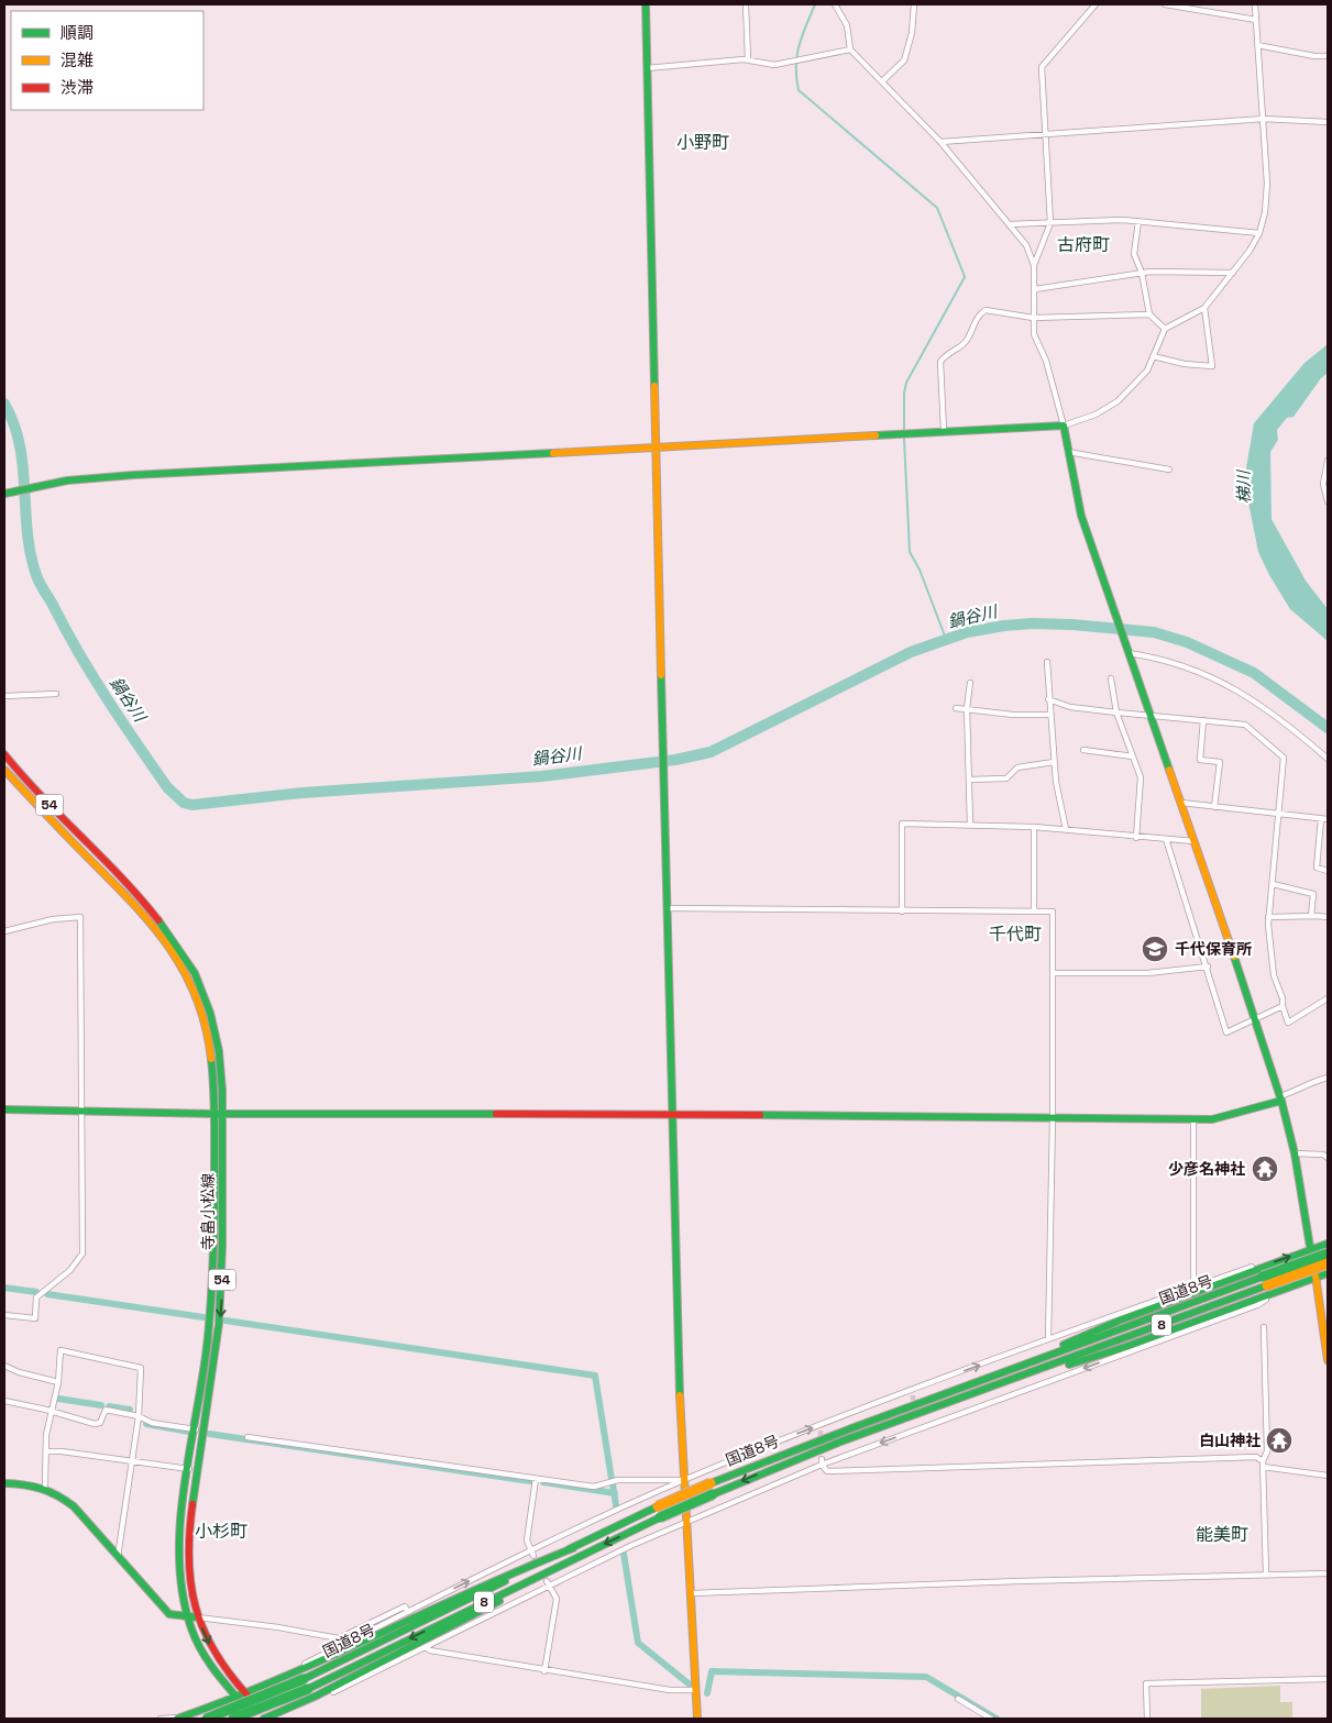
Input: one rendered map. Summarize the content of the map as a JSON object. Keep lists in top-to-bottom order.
{
  "streets": {
    "main road": [
      "54",
      "寺畠小松線",
      "国道8号",
      "8"
    ]
  },
  "crossings": [
    ["寺畠小松線", "8"],
    ["国道8号", "8"]
  ],
  "districts": [
    "小野町",
    "古府町",
    "千代町",
    "小杉町",
    "能美町"
  ],
  "water": ["梯川", "鍋谷川"],
  "places": {
    "school or university": ["千代保育所"],
    "temple": ["少彦名神社", "白山神社"]
  },
  "legend": ["順調", "混雑", "渋滞"]
}
